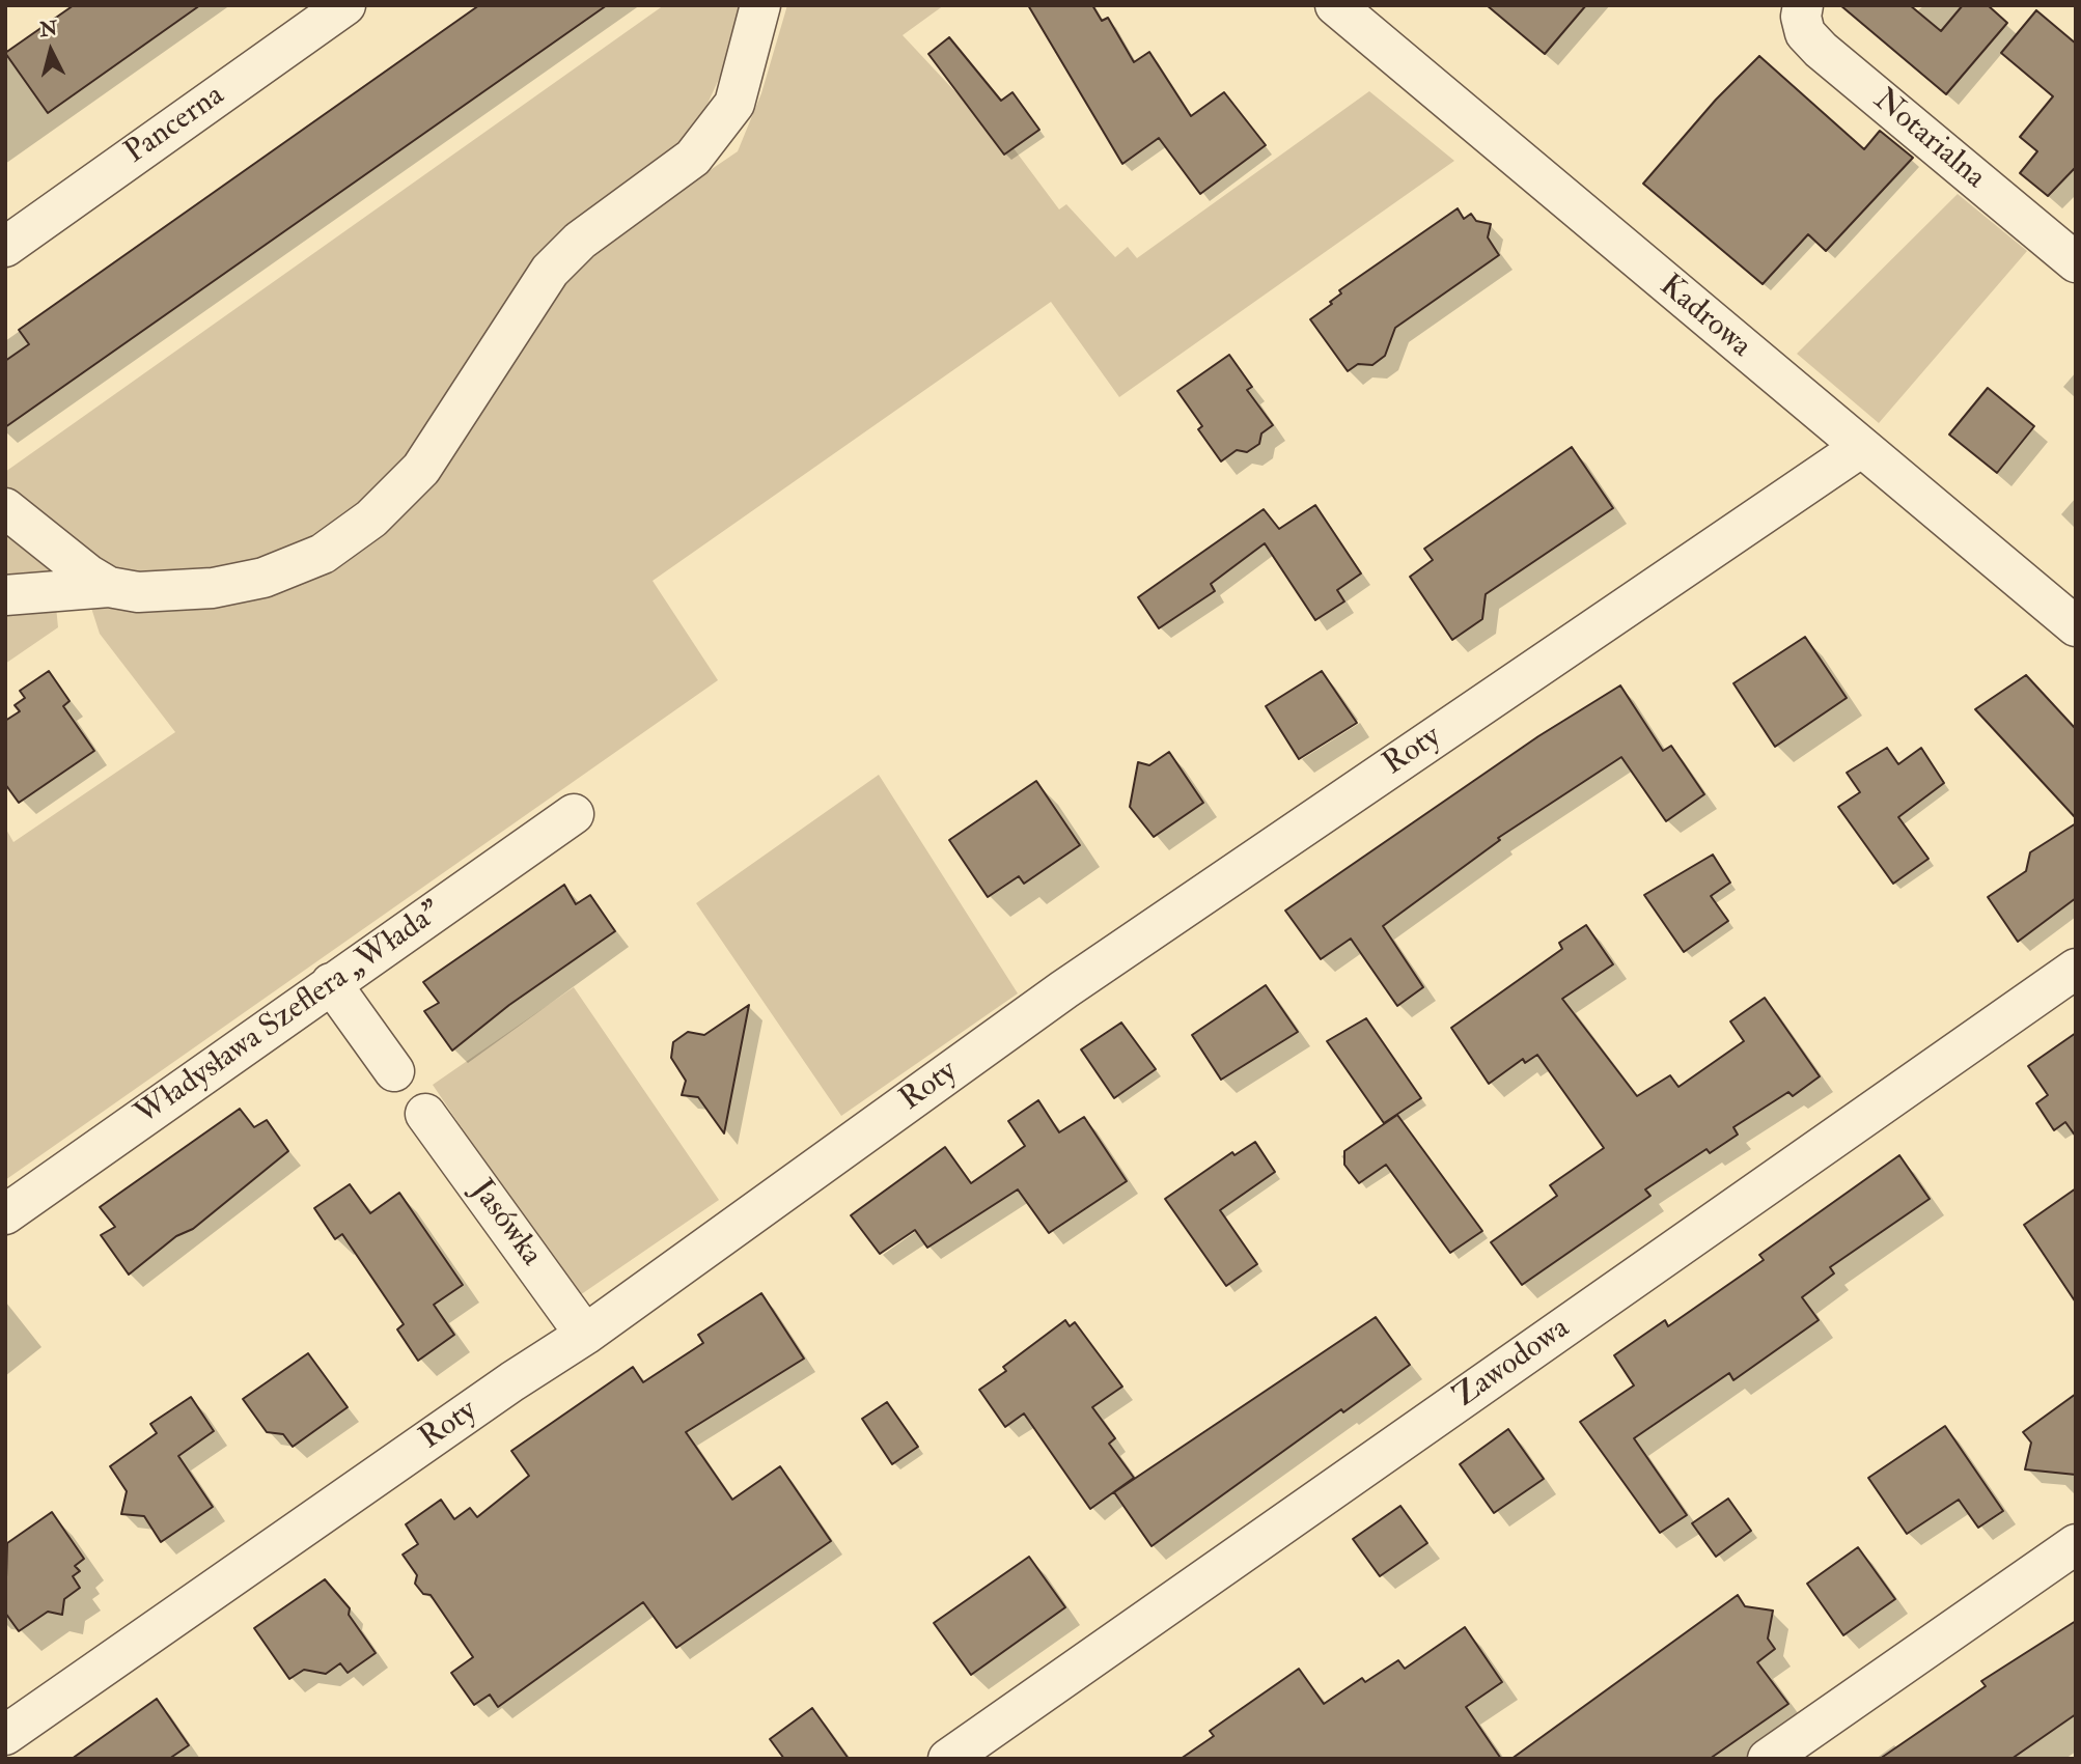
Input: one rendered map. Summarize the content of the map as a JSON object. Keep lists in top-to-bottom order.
{
  "streets": {
    "street": [
      "Pancerna",
      "Notarialna",
      "Kadrowa",
      "Roty",
      "Władysława Szeflera „Włada”",
      "Jasówka",
      "Zawodowa"
    ]
  },
  "crossings": [
    ["Kadrowa", "Roty"],
    ["Roty", "Jasówka"]
  ],
  "north": "top"
}
